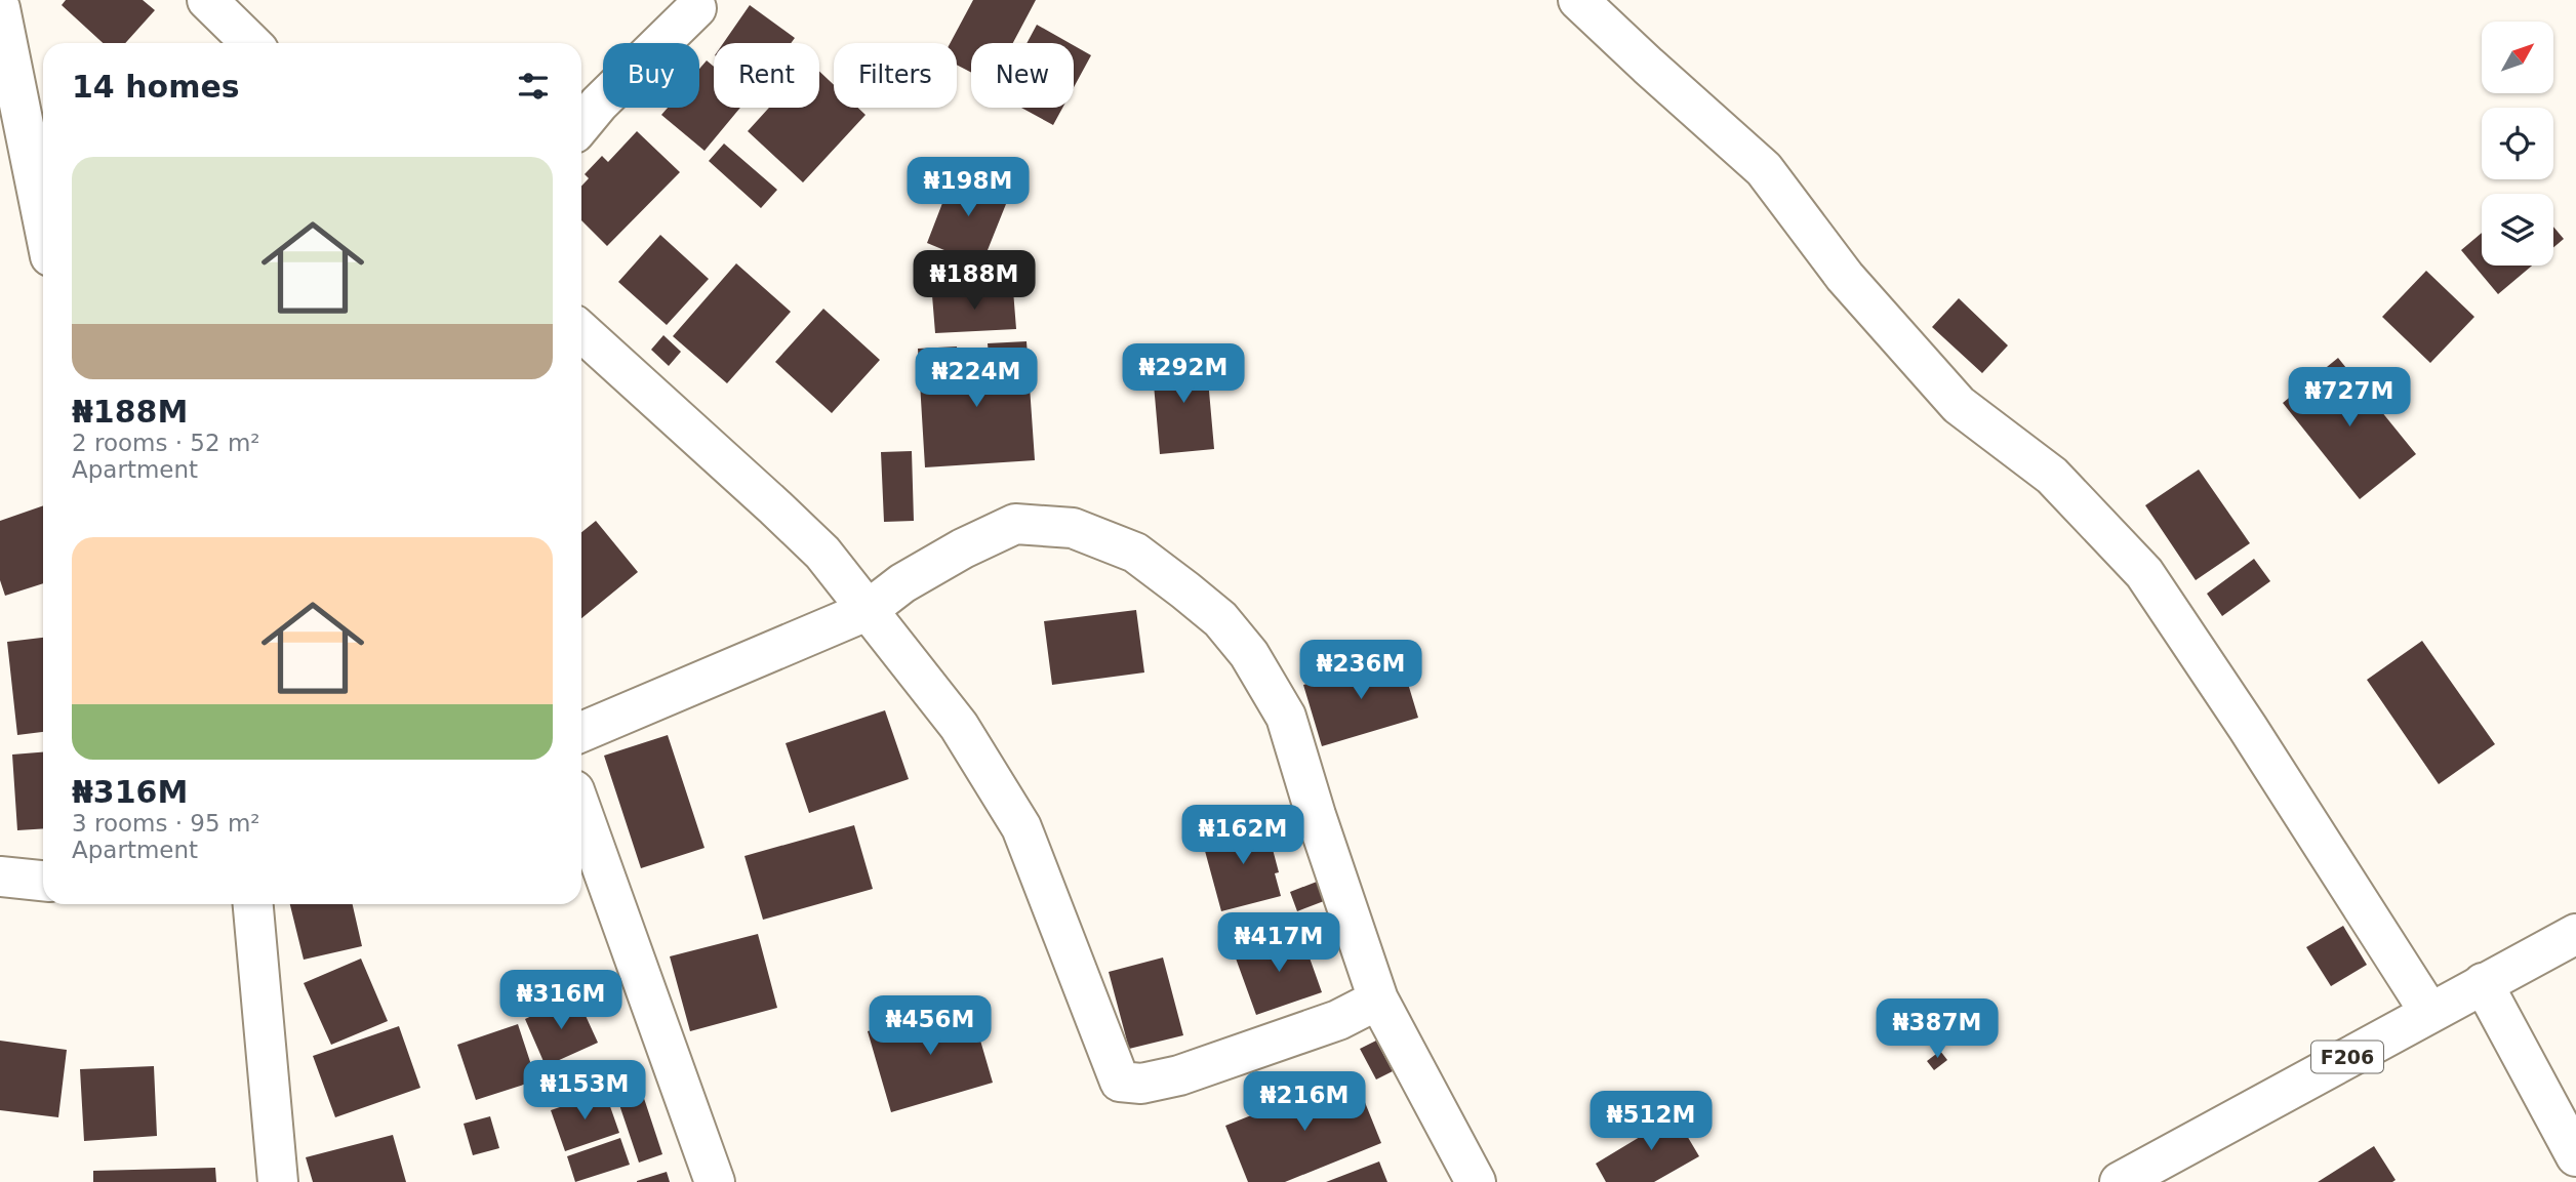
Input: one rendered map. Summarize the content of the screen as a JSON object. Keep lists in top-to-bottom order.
{
  "streets": {
    "street": ["F206"]
  },
  "north": "top right",
  "page": {
    "chip": [
      "Buy",
      "Rent",
      "Filters",
      "New"
    ],
    "heading": "14 homes",
    "list": [
      {
        "name": "₦188M",
        "note": "2 rooms · 52 m² · Apartment"
      },
      {
        "name": "₦316M",
        "note": "3 rooms · 95 m² · Apartment"
      }
    ],
    "price": [
      "₦198M",
      "₦188M",
      "₦292M",
      "₦224M",
      "₦727M",
      "₦236M",
      "₦162M",
      "₦417M",
      "₦316M",
      "₦456M",
      "₦387M",
      "₦153M",
      "₦216M",
      "₦512M"
    ]
  }
}
